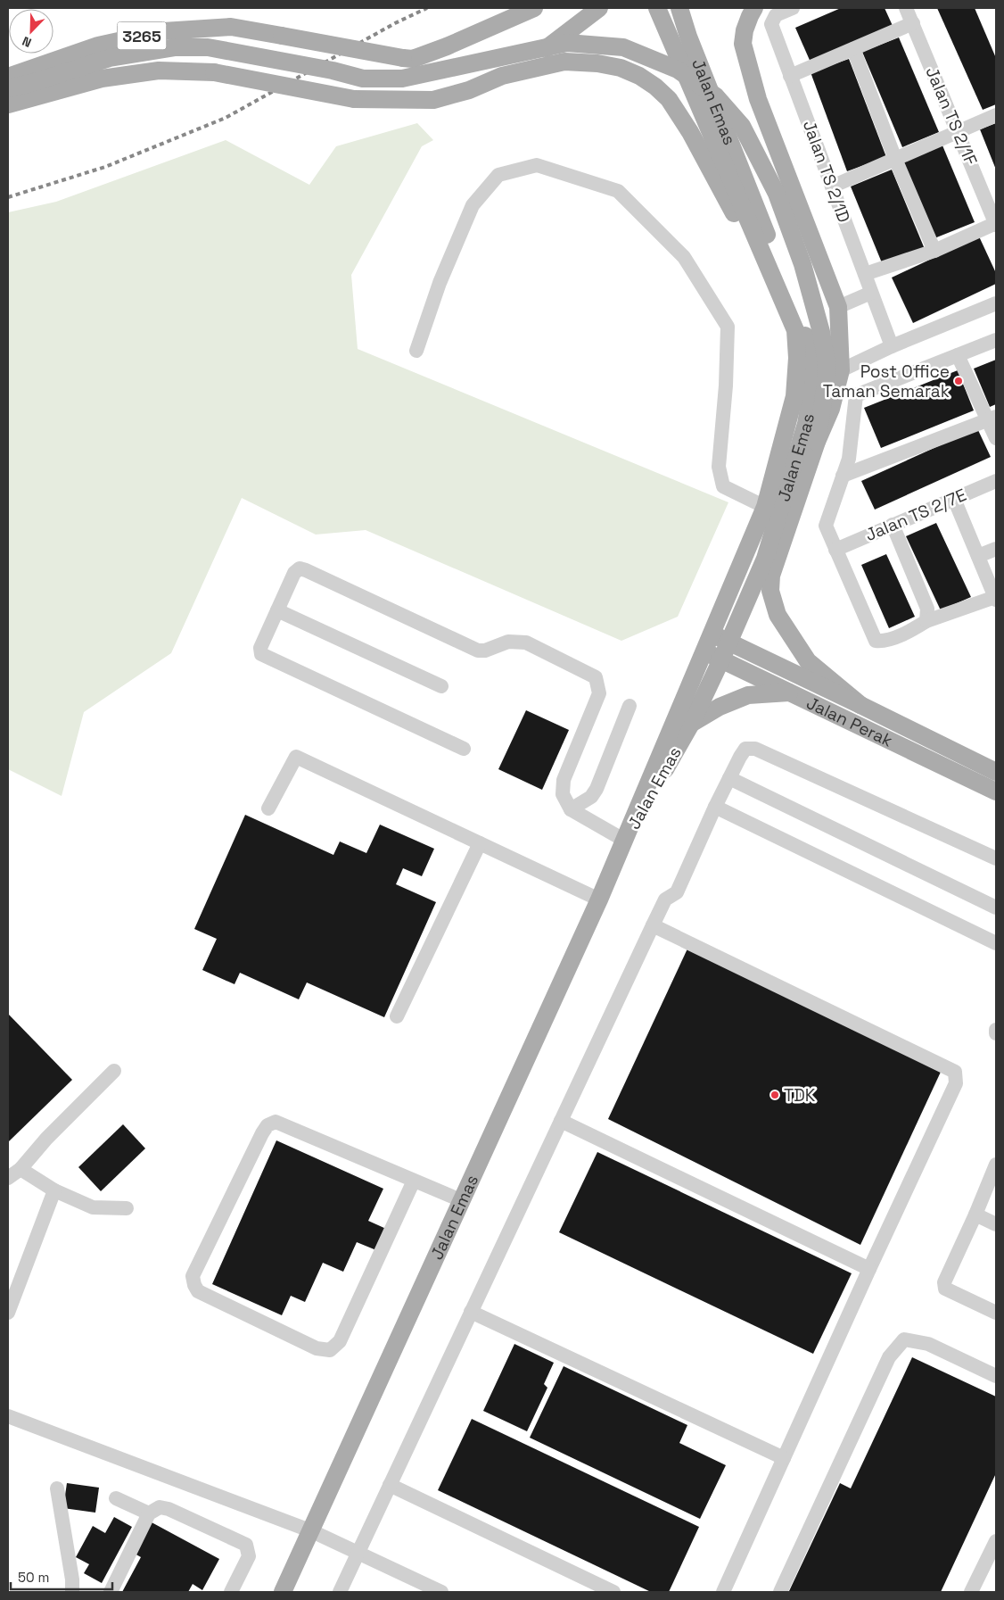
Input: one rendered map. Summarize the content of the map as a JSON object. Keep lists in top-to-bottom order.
{
  "streets": {
    "main road": ["3265", "Jalan Emas", "Jalan Perak"],
    "street": ["Jalan TS 2/1F", "Jalan TS 2/1D", "Jalan TS 2/7E"]
  },
  "crossings": [
    ["Jalan Emas", "Jalan Perak"]
  ],
  "places": ["Post Office Taman Semarak", "TDK"],
  "scale_bar": "50 m",
  "north": "bottom left"
}
